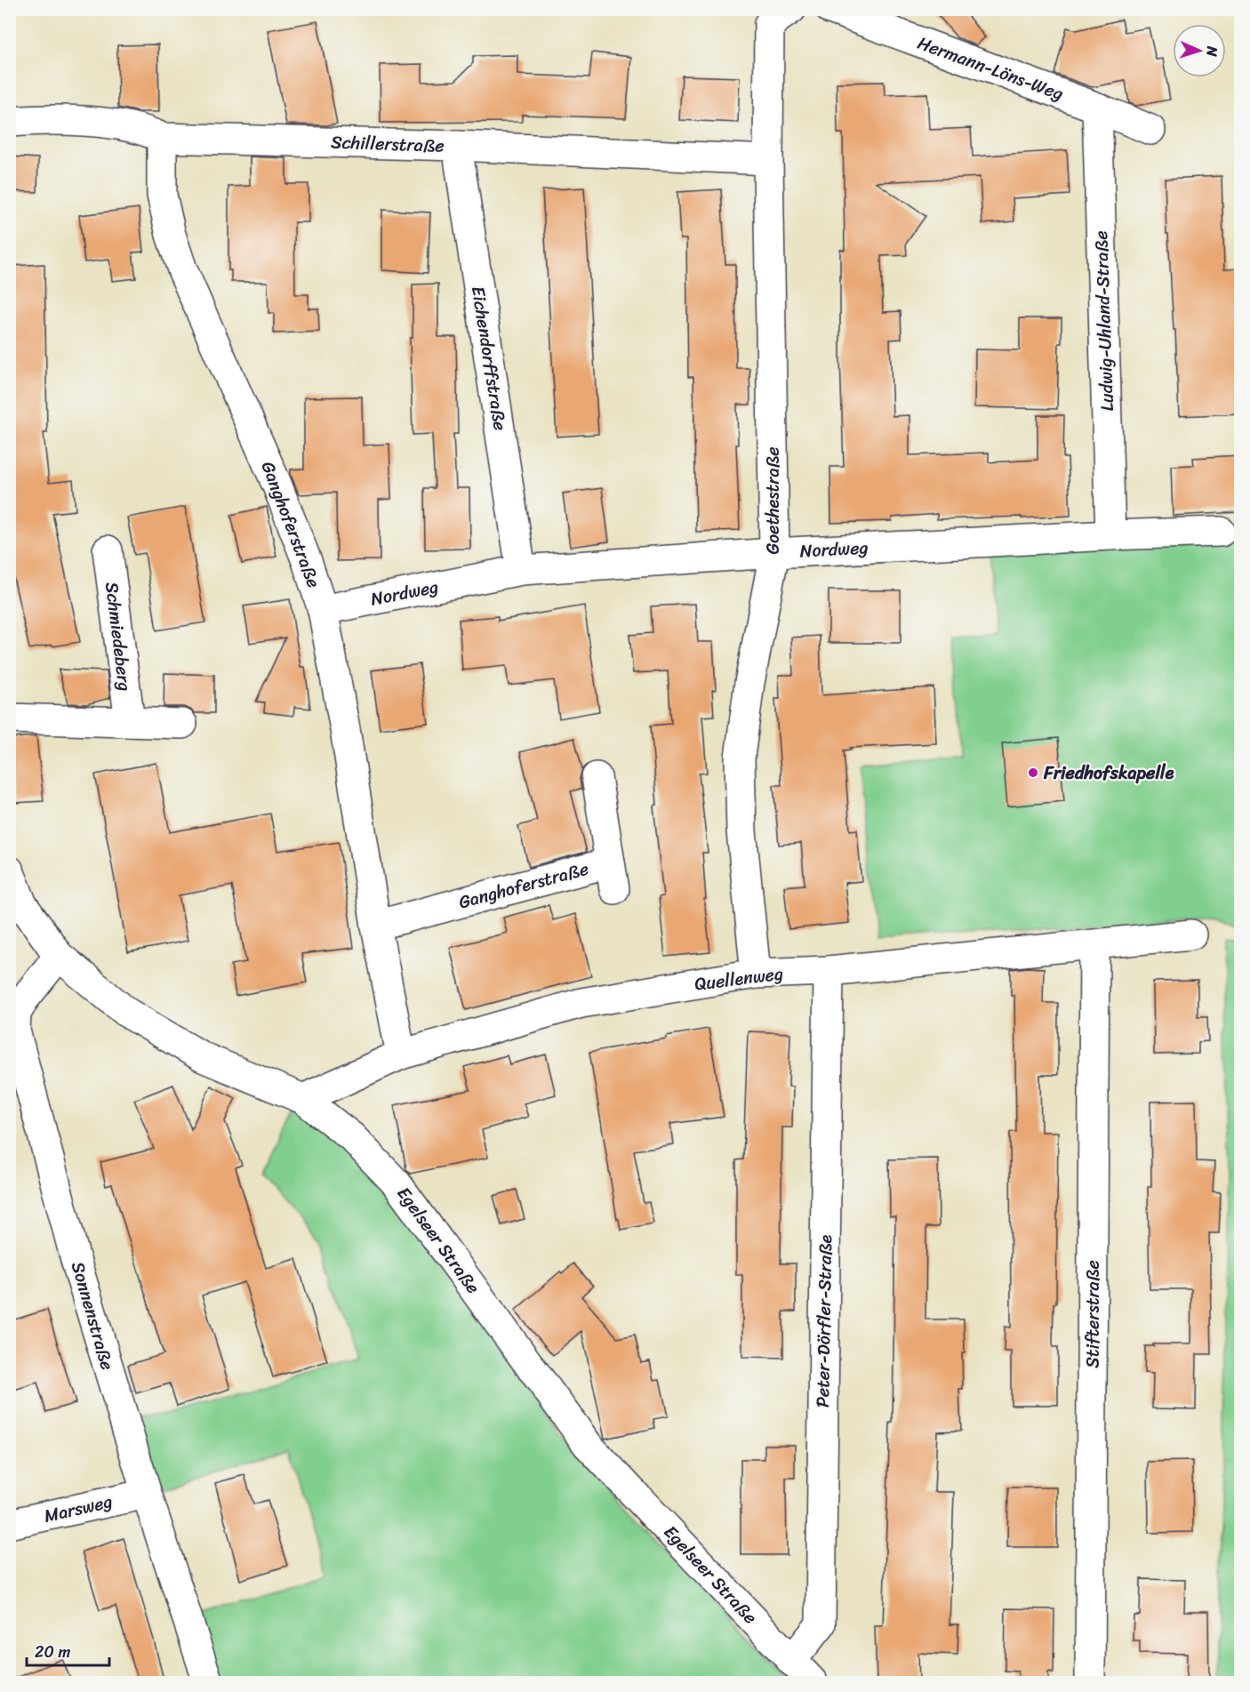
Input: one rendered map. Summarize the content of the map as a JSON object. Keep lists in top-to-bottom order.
{
  "streets": {
    "street": [
      "Hermann-Löns-Weg",
      "Schillerstraße",
      "Ludwig-Uhland-Straße",
      "Eichendorffstraße",
      "Goethestraße",
      "Ganghoferstraße",
      "Nordweg",
      "Schmiedeberg",
      "Quellenweg",
      "Egelseer Straße",
      "Stifterstraße",
      "Sonnenstraße",
      "Peter-Dörfler-Straße",
      "Marsweg"
    ]
  },
  "crossings": [
    ["Hermann-Löns-Weg", "Ludwig-Uhland-Straße"],
    ["Schillerstraße", "Eichendorffstraße"],
    ["Schillerstraße", "Goethestraße"],
    ["Schillerstraße", "Ganghoferstraße"],
    ["Ludwig-Uhland-Straße", "Nordweg"],
    ["Eichendorffstraße", "Nordweg"],
    ["Goethestraße", "Nordweg"],
    ["Goethestraße", "Quellenweg"],
    ["Ganghoferstraße", "Nordweg"],
    ["Ganghoferstraße", "Quellenweg"],
    ["Quellenweg", "Egelseer Straße"],
    ["Quellenweg", "Stifterstraße"],
    ["Quellenweg", "Peter-Dörfler-Straße"],
    ["Egelseer Straße", "Sonnenstraße"],
    ["Egelseer Straße", "Peter-Dörfler-Straße"],
    ["Sonnenstraße", "Marsweg"]
  ],
  "places": ["Friedhofskapelle"],
  "scale_bar": "20 m",
  "north": "right"
}
